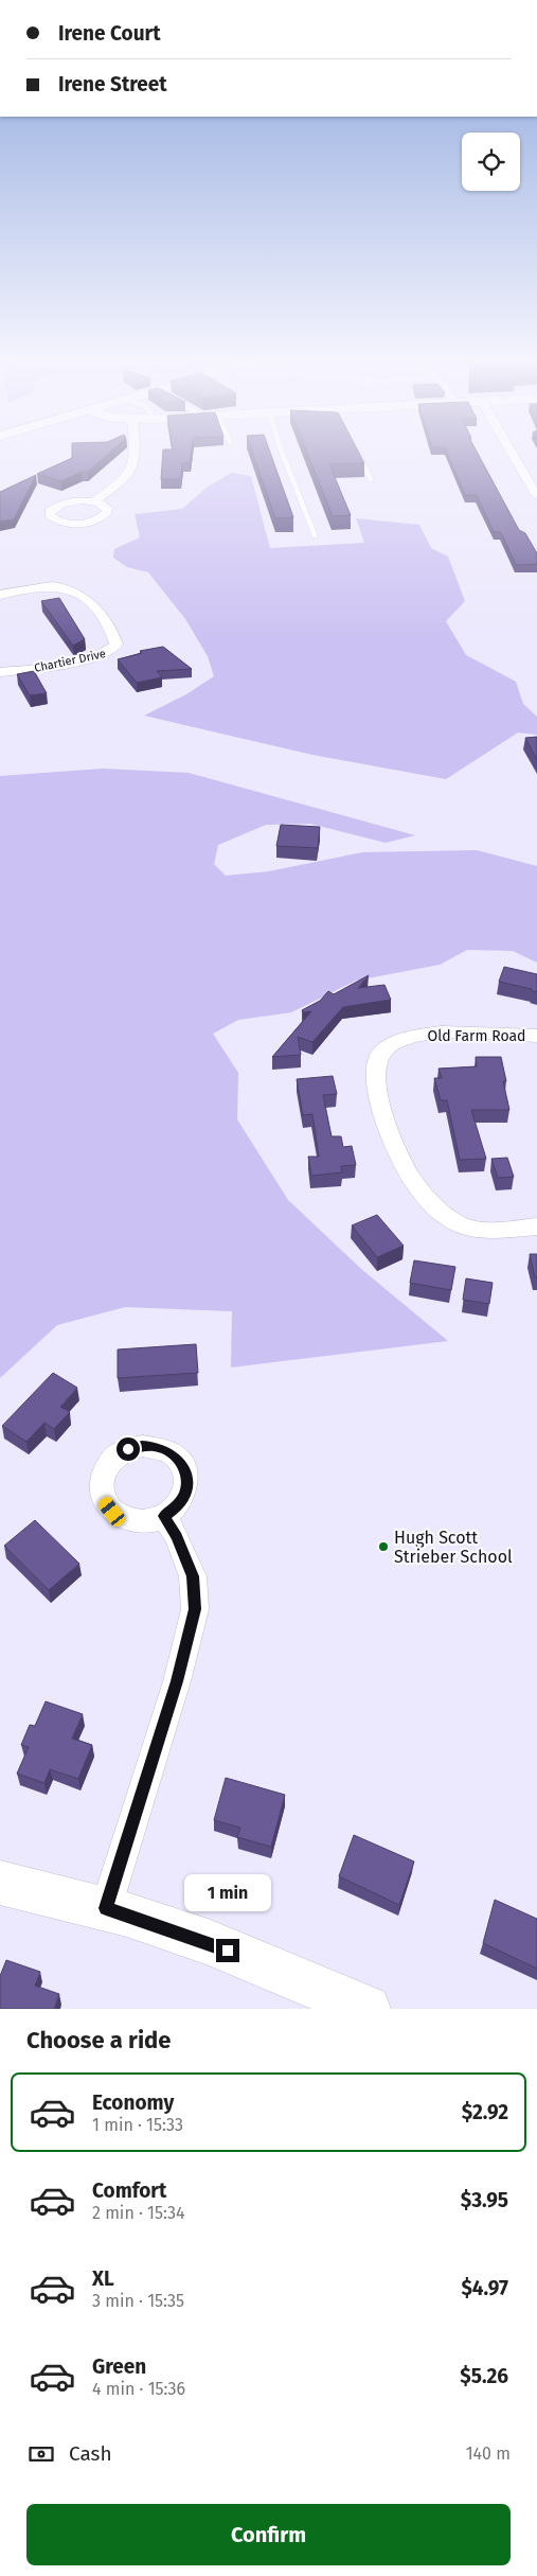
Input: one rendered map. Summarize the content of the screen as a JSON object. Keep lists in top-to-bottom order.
{
  "streets": {
    "street": ["Chartier Drive", "Old Farm Road"]
  },
  "places": ["Hugh Scott Strieber School"],
  "page": {
    "banner": ["Irene Court", "Irene Street"],
    "bubble": "1 min",
    "heading": "Choose a ride",
    "list": [
      {
        "name": "Economy",
        "note": "1 min · 15:33",
        "value": "$2.92"
      },
      {
        "name": "Comfort",
        "note": "2 min · 15:34",
        "value": "$3.95"
      },
      {
        "name": "XL",
        "note": "3 min · 15:35",
        "value": "$4.97"
      },
      {
        "name": "Green",
        "note": "4 min · 15:36",
        "value": "$5.26"
      }
    ],
    "pay": ["Cash", "140 m"],
    "buttons": "Confirm"
  }
}
